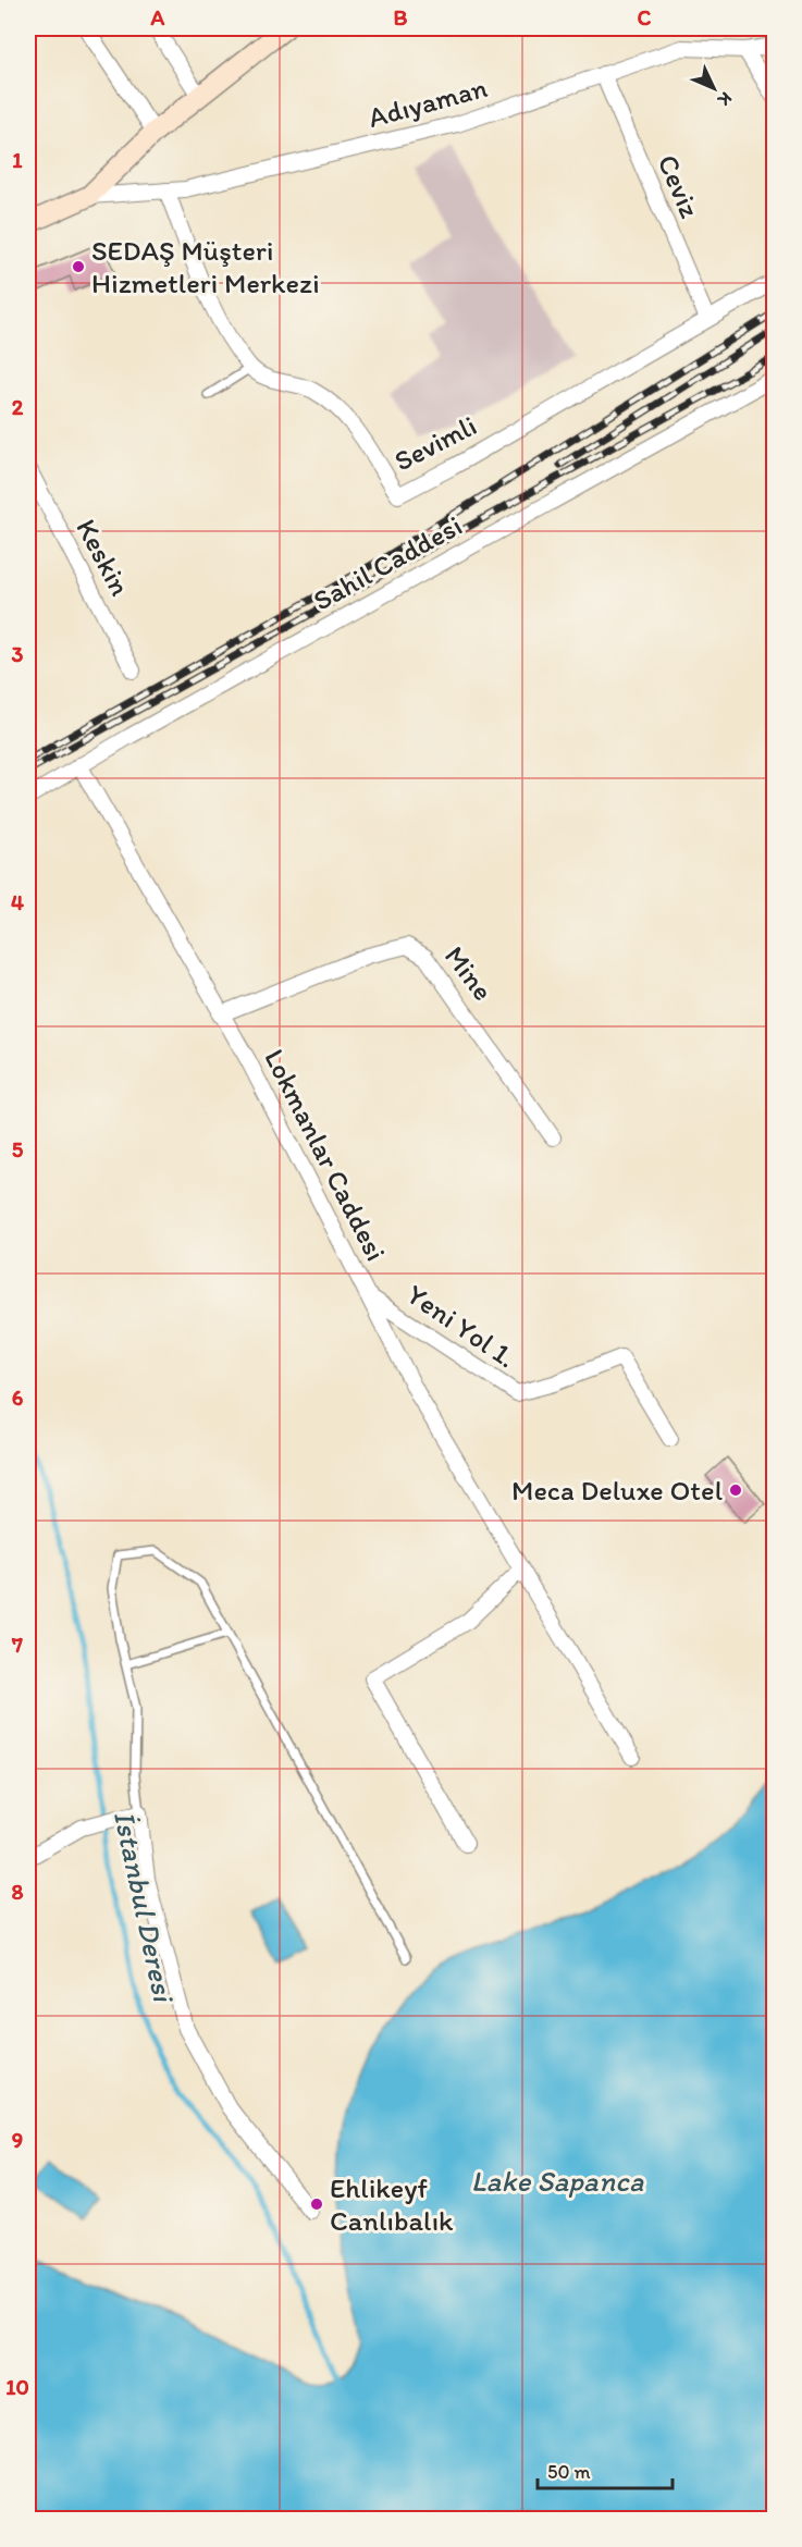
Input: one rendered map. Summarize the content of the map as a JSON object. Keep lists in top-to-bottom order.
{
  "streets": {
    "street": [
      "Adıyaman",
      "Ceviz",
      "Sevimli",
      "Keskin",
      "Sahil Caddesi",
      "Mine",
      "Lokmanlar Caddesi",
      "Yeni Yol 1."
    ]
  },
  "crossings": [
    ["Adıyaman", "Ceviz"],
    ["Ceviz", "Sevimli"],
    ["Sahil Caddesi", "Lokmanlar Caddesi"],
    ["Mine", "Lokmanlar Caddesi"],
    ["Lokmanlar Caddesi", "Yeni Yol 1."]
  ],
  "water": ["İstanbul Deresi", "Lake Sapanca"],
  "places": ["SEDAŞ Müşteri Hizmetleri Merkezi", "Meca Deluxe Otel", "Ehlikeyf Canlıbalık"],
  "scale_bar": "50 m",
  "north": "bottom right",
  "grid": {
    "columns": ["A", "B", "C"],
    "rows": [
      "1",
      "2",
      "3",
      "4",
      "5",
      "6",
      "7",
      "8",
      "9",
      "10"
    ]
  }
}
